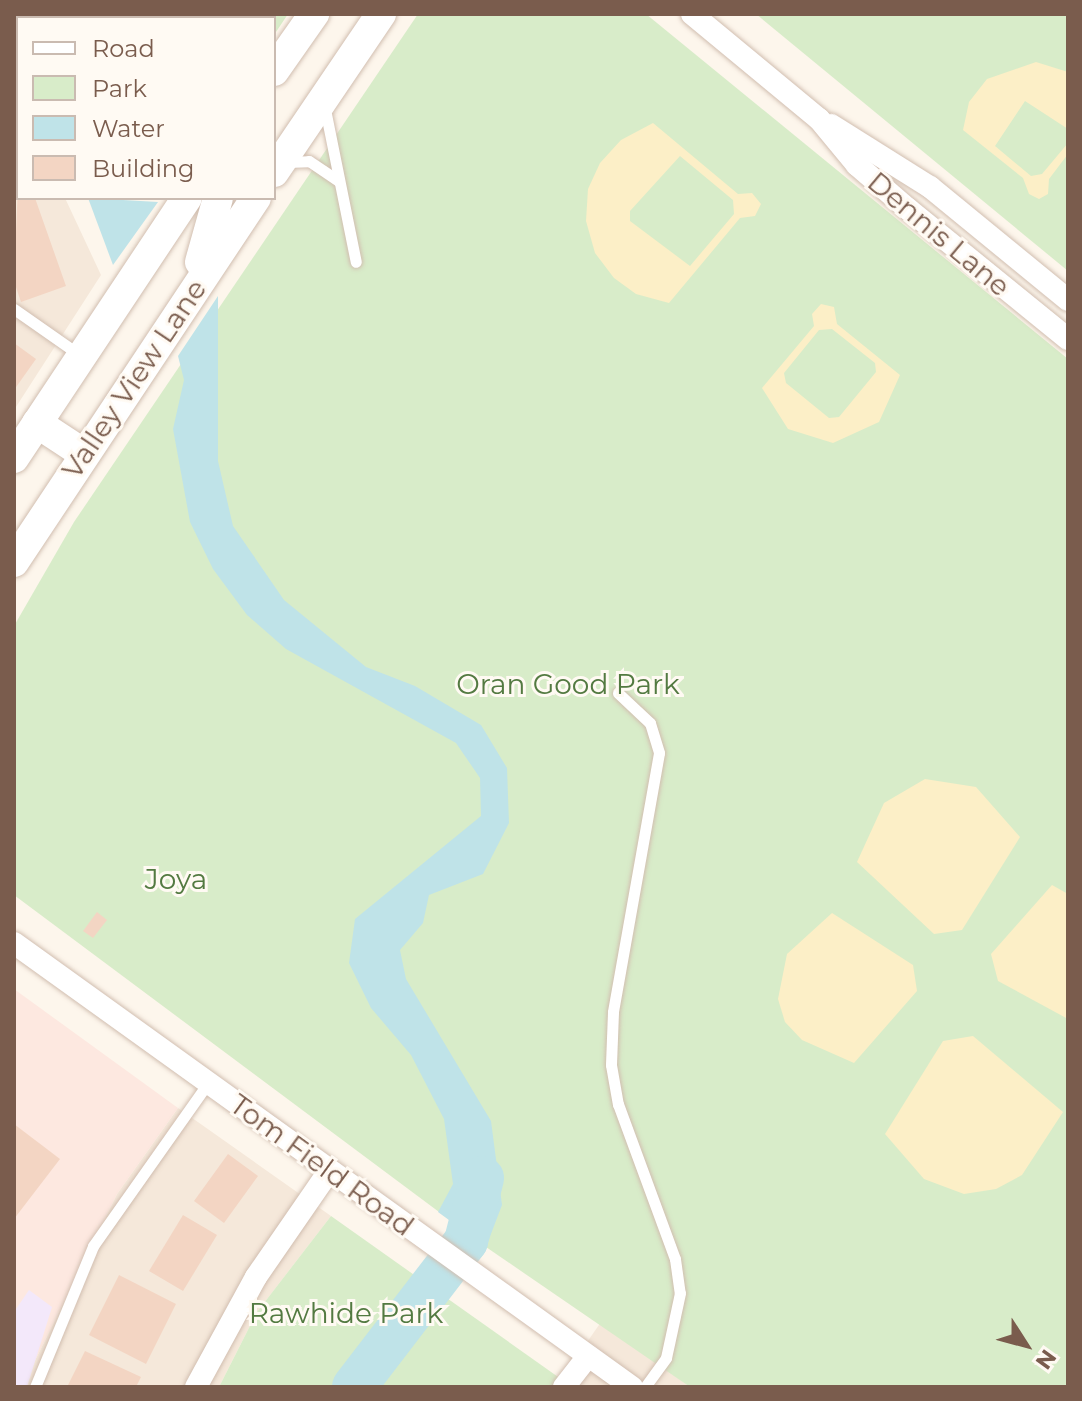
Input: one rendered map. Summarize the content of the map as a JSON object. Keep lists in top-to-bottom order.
{
  "streets": {
    "main road": ["Valley View Lane"],
    "street": ["Dennis Lane", "Tom Field Road"]
  },
  "parks": ["Oran Good Park", "Joya", "Rawhide Park"],
  "legend": [
    "Road",
    "Park",
    "Water",
    "Building"
  ],
  "north": "bottom right"
}
